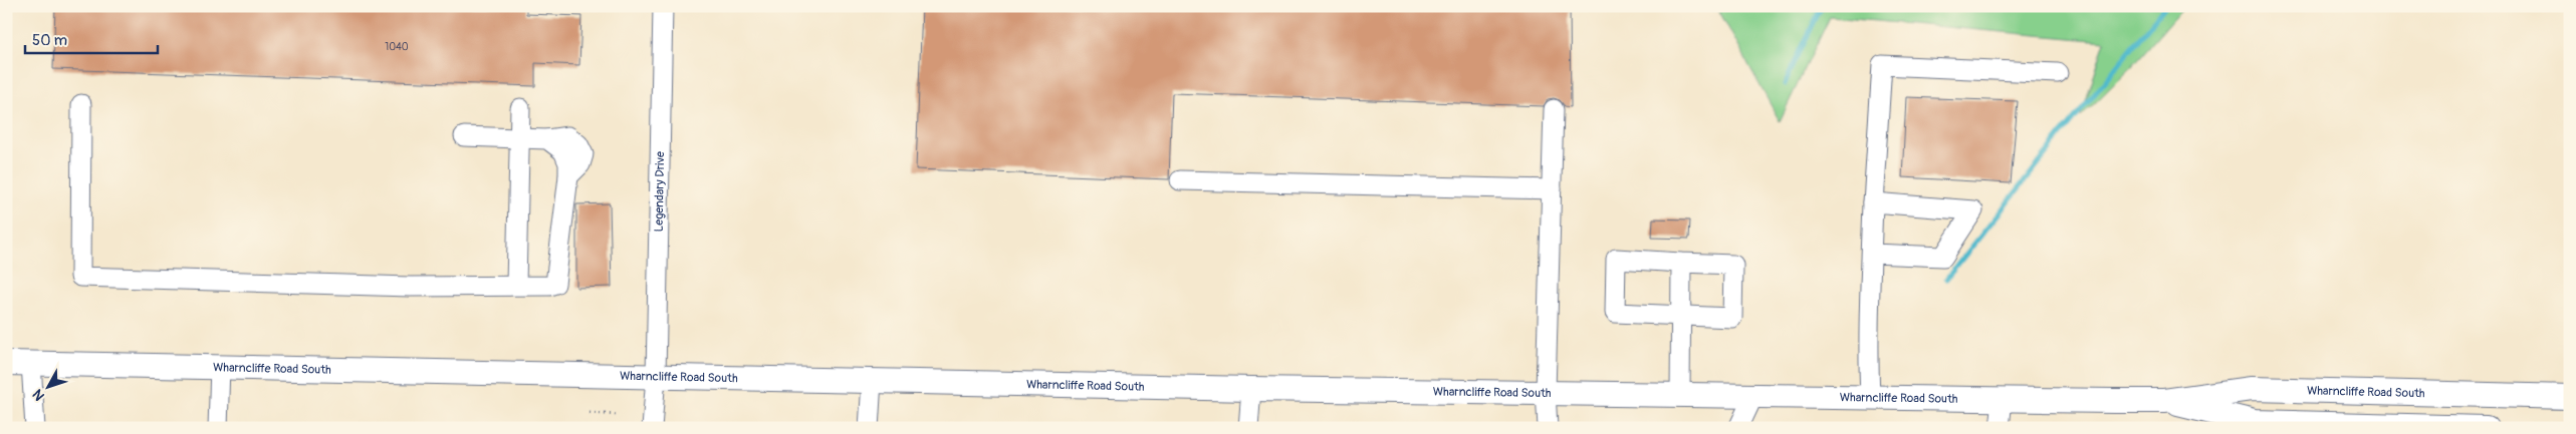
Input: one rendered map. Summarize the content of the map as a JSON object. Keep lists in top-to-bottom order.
{
  "streets": {
    "main road": ["Wharncliffe Road South"],
    "street": ["Legendary Drive"]
  },
  "crossings": [
    ["Legendary Drive", "Wharncliffe Road South"]
  ],
  "house_numbers": ["1040"],
  "scale_bar": "50 m",
  "north": "bottom left"
}
